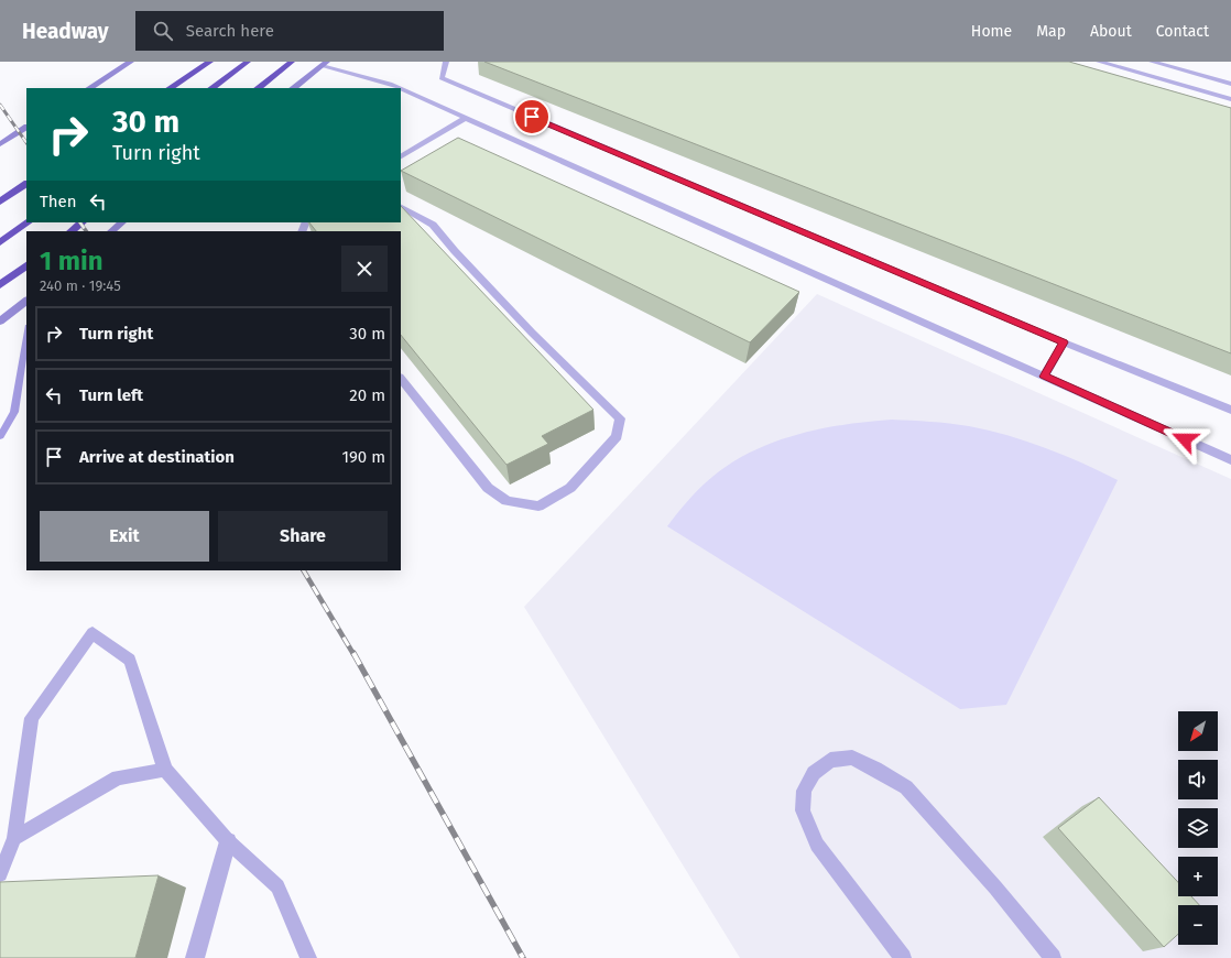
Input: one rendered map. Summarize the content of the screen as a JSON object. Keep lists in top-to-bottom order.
{
  "north": "bottom left",
  "page": {
    "header": "Headway",
    "search": "Search here",
    "nav": [
      "Home",
      "Map",
      "About",
      "Contact"
    ],
    "turn": ["30 m", "Turn right"],
    "then": "Then",
    "heading": ["1 min", "240 m · 19:45"],
    "list": [
      {
        "name": "Turn right",
        "value": "30 m"
      },
      {
        "name": "Turn left",
        "value": "20 m"
      },
      {
        "name": "Arrive at destination",
        "value": "190 m"
      }
    ],
    "buttons": ["Exit", "Share"],
    "map_buttons": ["+", "−"]
  }
}
